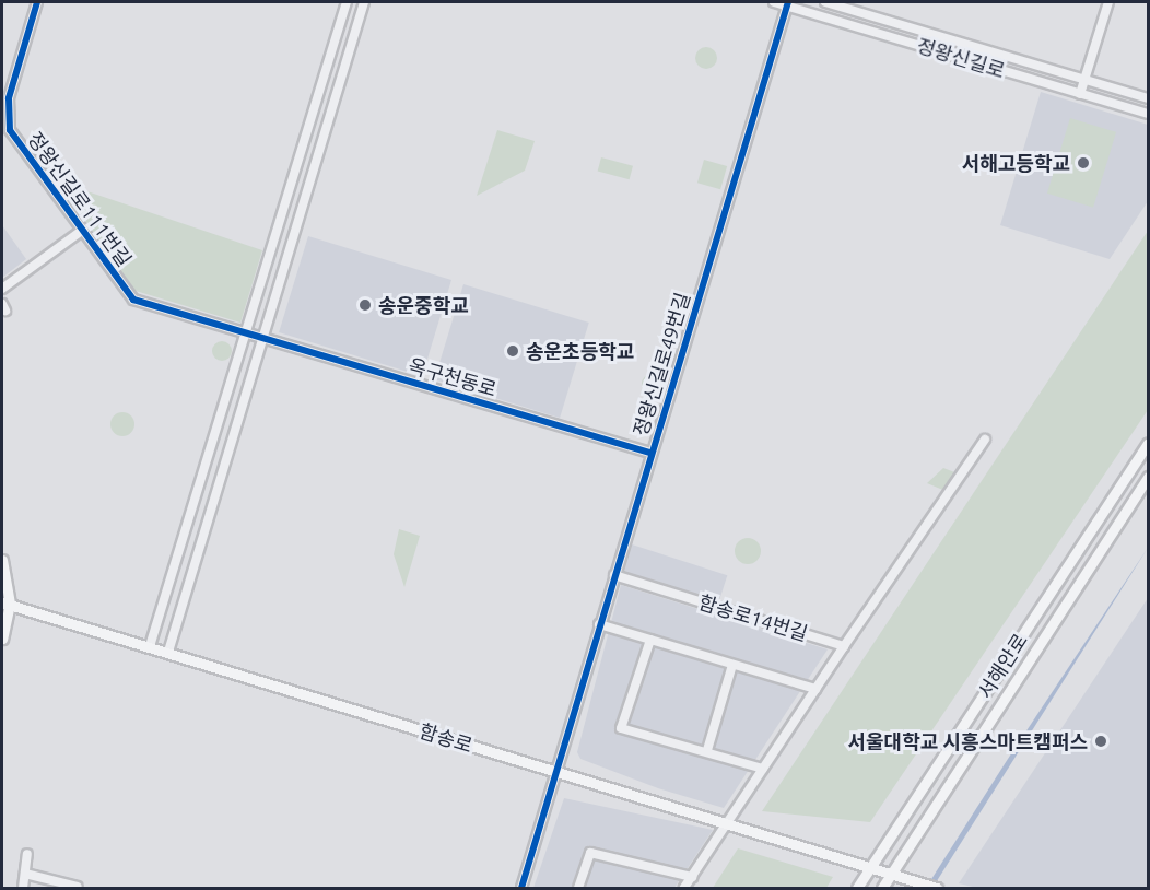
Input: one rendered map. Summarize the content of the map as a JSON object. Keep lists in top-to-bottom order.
{
  "streets": {
    "main road": ["서해안로", "함송로"],
    "street": [
      "정왕신길로",
      "정왕신길로111번길",
      "정왕신길로49번길",
      "옥구천동로",
      "함송로14번길"
    ]
  },
  "crossings": [
    ["정왕신길로", "정왕신길로49번길"],
    ["정왕신길로111번길", "옥구천동로"],
    ["정왕신길로49번길", "옥구천동로"],
    ["정왕신길로49번길", "함송로14번길"],
    ["정왕신길로49번길", "함송로"],
    ["서해안로", "함송로"]
  ],
  "places": [
    "서해고등학교",
    "송운중학교",
    "송운초등학교",
    "서울대학교 시흥스마트캠퍼스"
  ]
}
